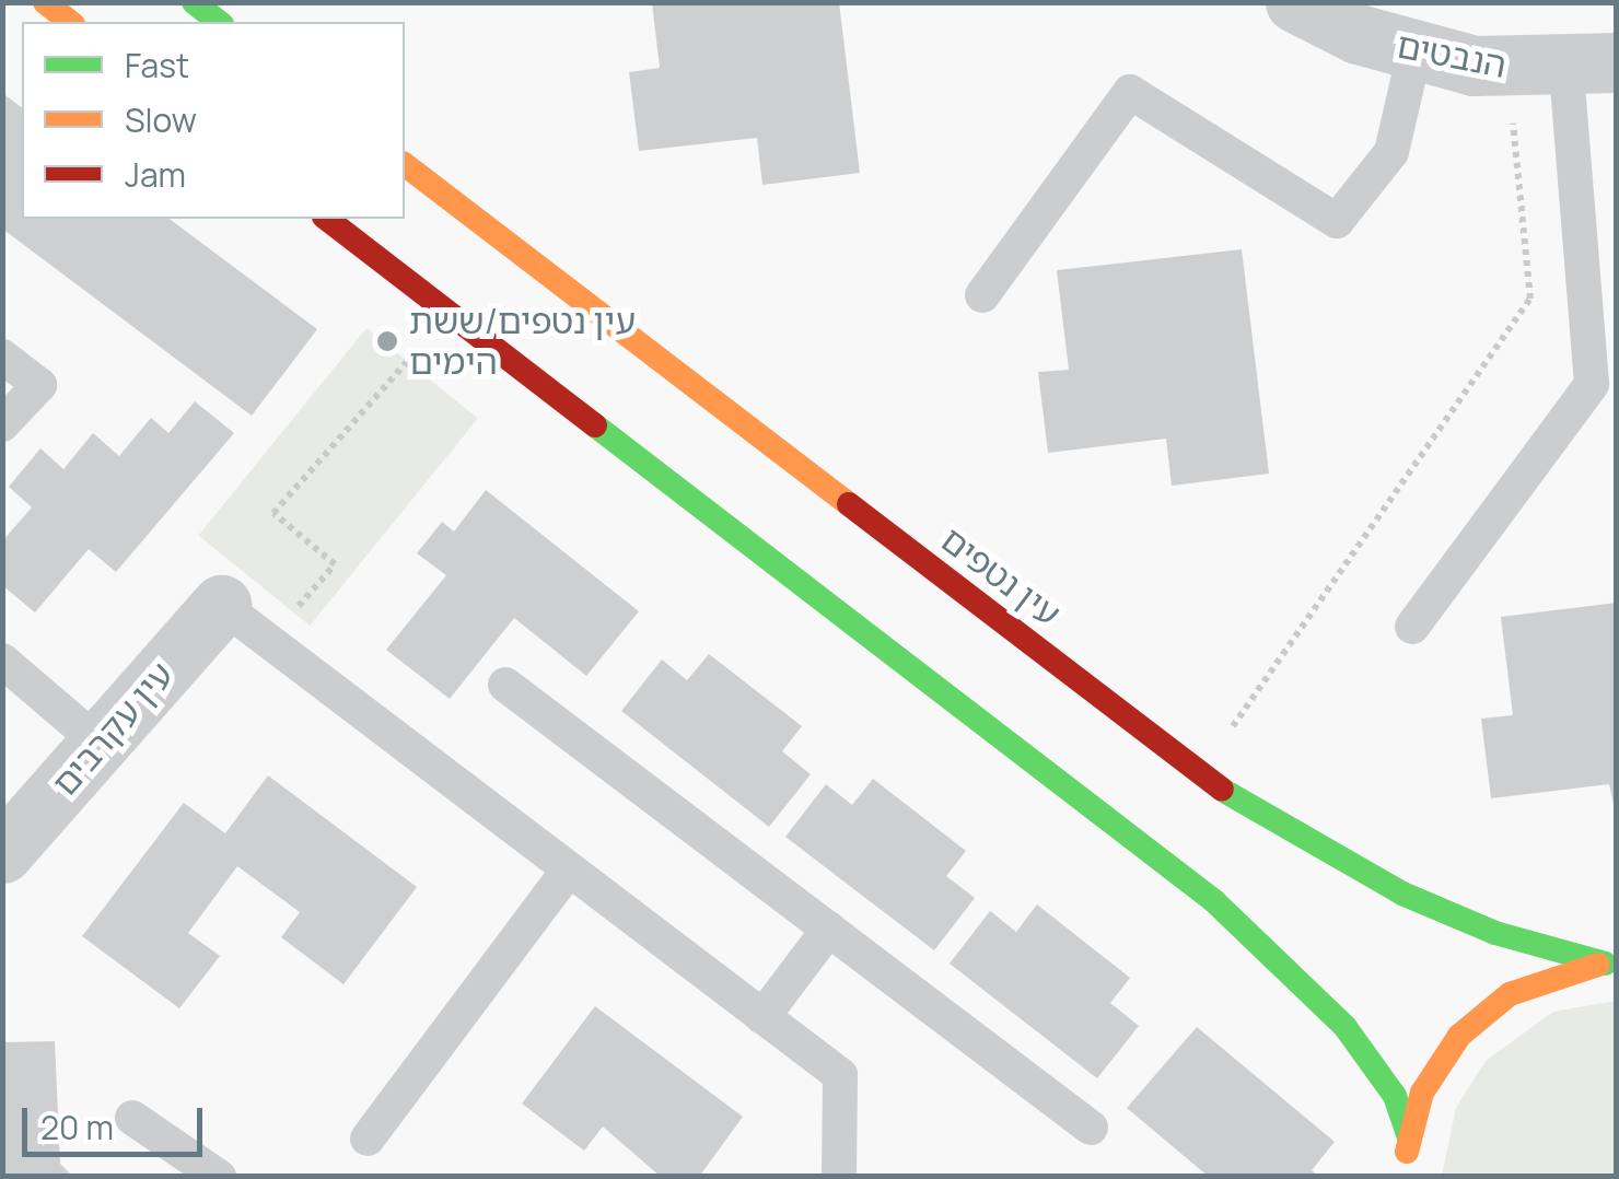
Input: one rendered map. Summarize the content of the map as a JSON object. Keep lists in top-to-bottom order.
{
  "streets": {
    "street": ["הנבטים", "עין נטפים", "עין עקרבים"]
  },
  "places": ["עין נטפים/ששת הימים"],
  "legend": ["Fast", "Slow", "Jam"],
  "scale_bar": "20 m"
}
